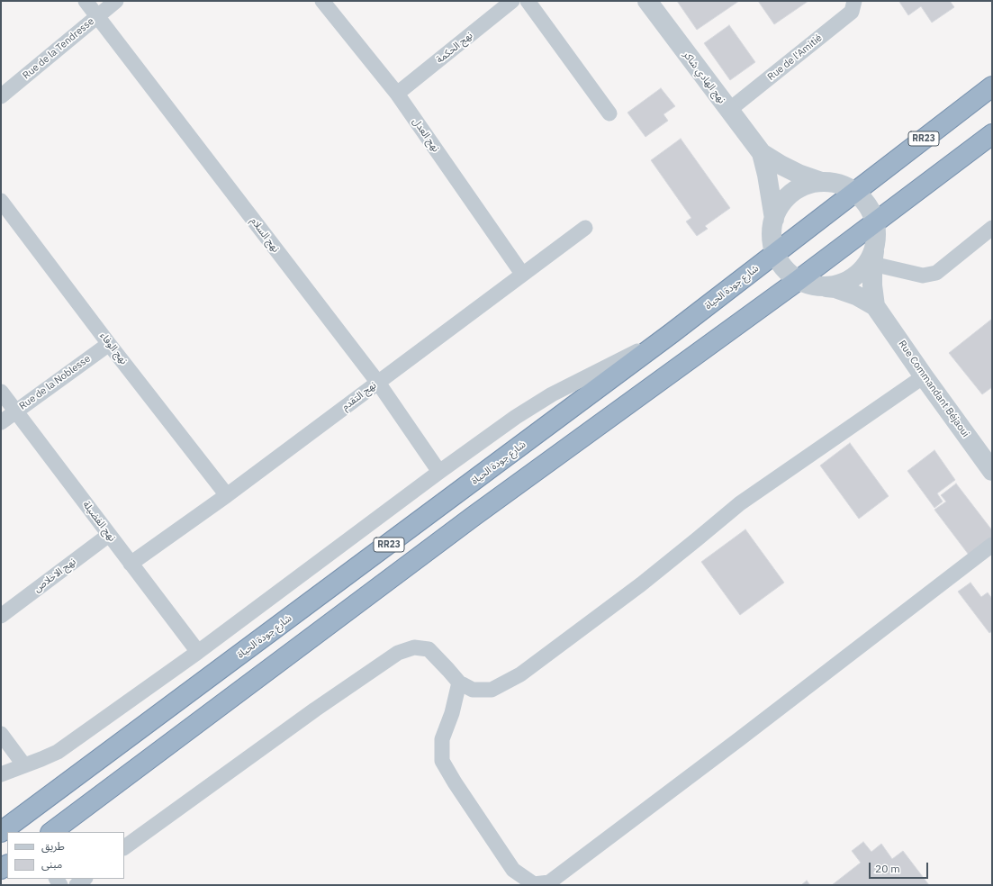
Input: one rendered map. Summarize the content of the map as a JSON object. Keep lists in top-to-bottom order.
{
  "streets": {
    "highway": ["RR23", "شارع جودة الحياة"],
    "street": [
      "نهج الحكمة",
      "Rue de la Tendresse",
      "Rue de l'Amitié",
      "نهج الهادي شاكر",
      "نهج العدل",
      "نهج السلام",
      "نهج الوفاء",
      "Rue de la Noblesse",
      "Rue Commandant Béjaoui",
      "نهج التقدم",
      "نهج الفضيلة",
      "نهج الاخلاص"
    ]
  },
  "crossings": [
    ["نهج الحكمة", "نهج العدل"],
    ["Rue de la Tendresse", "نهج السلام"],
    ["Rue de l'Amitié", "نهج الهادي شاكر"],
    ["نهج العدل", "نهج التقدم"],
    ["نهج السلام", "نهج التقدم"],
    ["نهج الوفاء", "Rue de la Noblesse"],
    ["نهج الوفاء", "نهج التقدم"],
    ["Rue de la Noblesse", "نهج الفضيلة"],
    ["نهج التقدم", "نهج الفضيلة"],
    ["نهج الفضيلة", "نهج الاخلاص"]
  ],
  "legend": ["طريق", "مبنى"],
  "scale_bar": "20 m"
}
